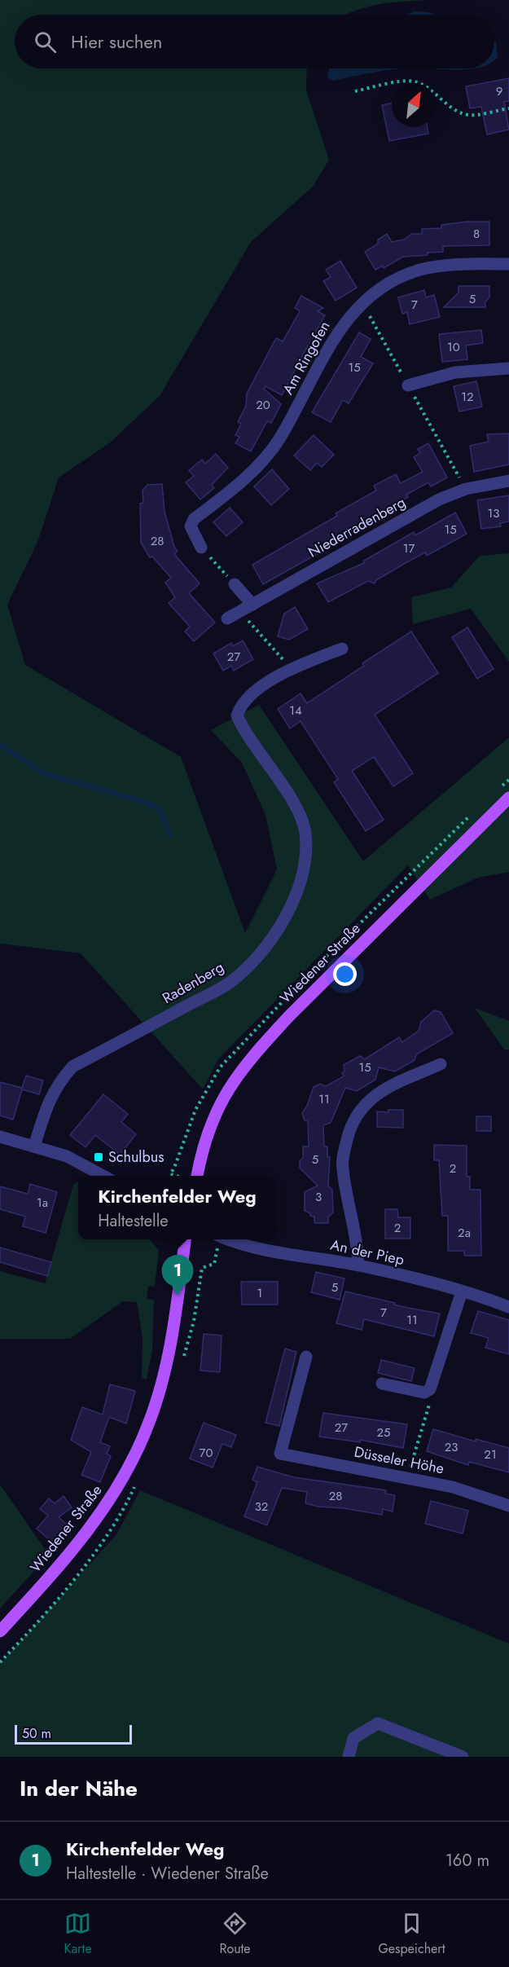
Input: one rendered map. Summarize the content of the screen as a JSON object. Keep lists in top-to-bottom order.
{
  "streets": {
    "main road": ["Wiedener Straße"],
    "street": [
      "Am Ringofen",
      "Niederradenberg",
      "Radenberg",
      "An der Piep",
      "Düsseler Höhe"
    ]
  },
  "places": {
    "transit": ["Schulbus"]
  },
  "house_numbers": [
    "9",
    "8",
    "5",
    "7",
    "10",
    "15",
    "12",
    "20",
    "13",
    "15",
    "28",
    "17",
    "27",
    "14",
    "15",
    "11",
    "5",
    "2",
    "3",
    "1a",
    "2",
    "2a",
    "5",
    "1",
    "7",
    "11",
    "27",
    "25",
    "23",
    "70",
    "21",
    "28",
    "32"
  ],
  "scale_bar": "50 m",
  "north": "top right",
  "page": {
    "search": "Hier suchen",
    "popup": ["Kirchenfelder Weg", "Haltestelle"],
    "pins": "1",
    "scale": "50 m",
    "heading": "In der Nähe",
    "list": [
      {
        "mark": "1",
        "name": "Kirchenfelder Weg",
        "note": "Haltestelle · Wiedener Straße",
        "value": "160 m"
      }
    ],
    "nav": ["Karte", "Route", "Gespeichert"]
  }
}
